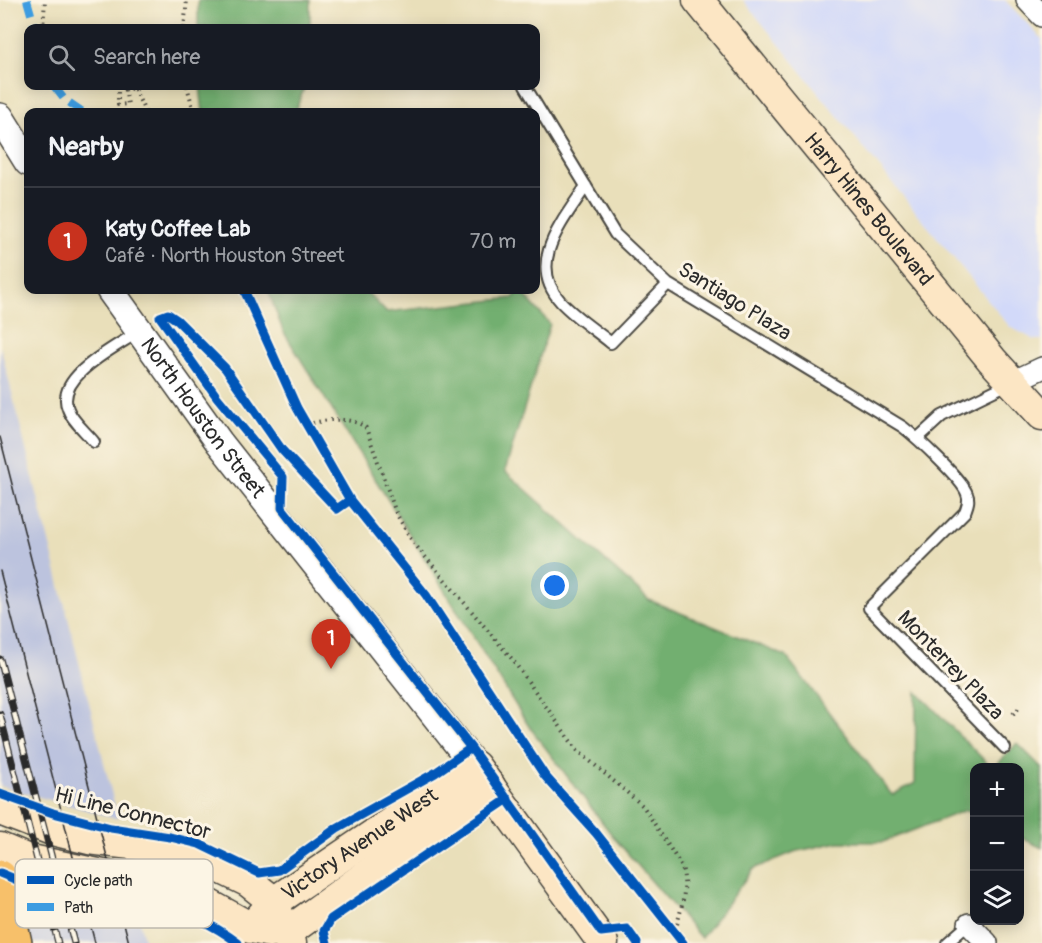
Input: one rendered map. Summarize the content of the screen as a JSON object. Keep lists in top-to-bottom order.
{
  "streets": {
    "main road": ["Harry Hines Boulevard", "North Houston Street", "Victory Avenue West"],
    "lane": ["Santiago Plaza", "Monterrey Plaza"],
    "cycle path": ["Hi Line Connector"]
  },
  "crossings": [
    ["Santiago Plaza", "Monterrey Plaza"],
    ["North Houston Street", "Victory Avenue West"]
  ],
  "legend": ["Cycle path", "Path"],
  "page": {
    "search": "Search here",
    "heading": "Nearby",
    "list": [
      {
        "mark": "1",
        "name": "Katy Coffee Lab",
        "note": "Café · North Houston Street",
        "value": "70 m"
      }
    ],
    "pins": "1",
    "map_buttons": ["+", "−"]
  }
}
